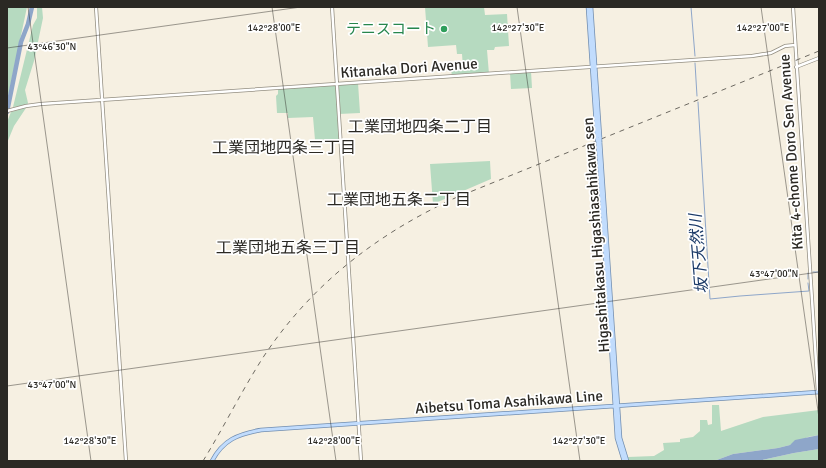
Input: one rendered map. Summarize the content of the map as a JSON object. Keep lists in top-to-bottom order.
{
  "streets": {
    "main road": ["Higashitakasu Higashiasahikawa sen", "Aibetsu Toma Asahikawa Line"],
    "street": ["Kitanaka Dori Avenue", "Kita 4-chome Doro Sen Avenue"]
  },
  "crossings": [
    ["Kitanaka Dori Avenue", "Kita 4-chome Doro Sen Avenue"],
    ["Kitanaka Dori Avenue", "Higashitakasu Higashiasahikawa sen"],
    ["Kita 4-chome Doro Sen Avenue", "Aibetsu Toma Asahikawa Line"],
    ["Higashitakasu Higashiasahikawa sen", "Aibetsu Toma Asahikawa Line"]
  ],
  "districts": [
    "工業団地四条二丁目",
    "工業団地四条三丁目",
    "工業団地五条二丁目",
    "工業団地五条三丁目"
  ],
  "water": ["坂下天然川"],
  "places": ["テニスコート"],
  "coordinates": [
    "142°28'00\"E",
    "142°27'30\"E",
    "142°27'00\"E",
    "43°46'30\"N",
    "43°47'00\"N",
    "142°28'30\"E"
  ]
}
